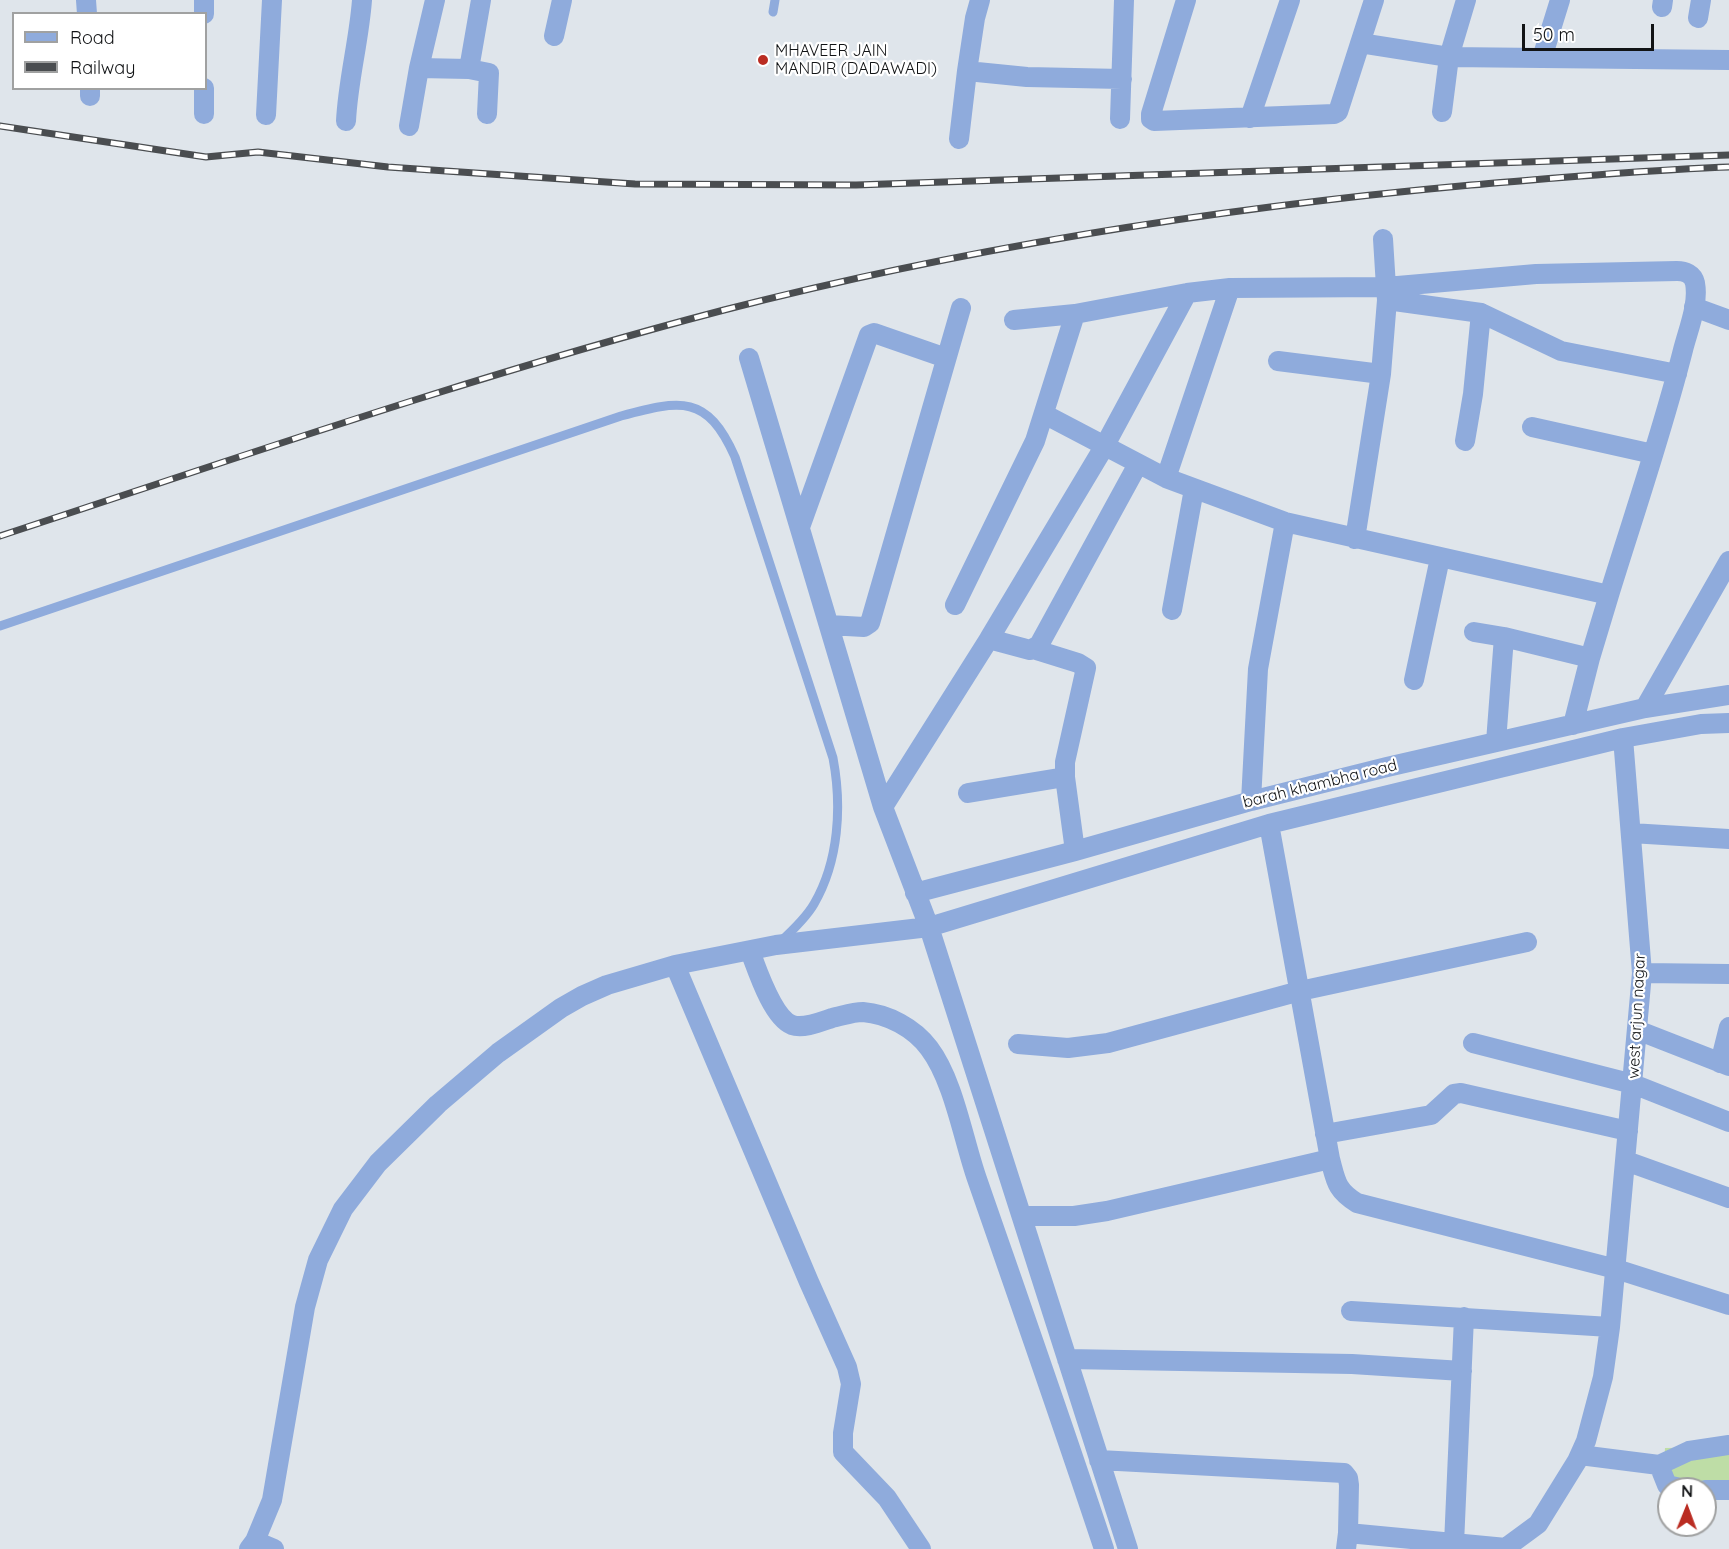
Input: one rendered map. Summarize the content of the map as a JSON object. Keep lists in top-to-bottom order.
{
  "streets": {
    "street": ["barah khambha road", "west arjun nagar"]
  },
  "crossings": [
    ["barah khambha road", "west arjun nagar"]
  ],
  "places": ["MHAVEER JAIN MANDIR (DADAWADI)"],
  "legend": ["Road", "Railway"],
  "scale_bar": "50 m",
  "north": "top"
}
